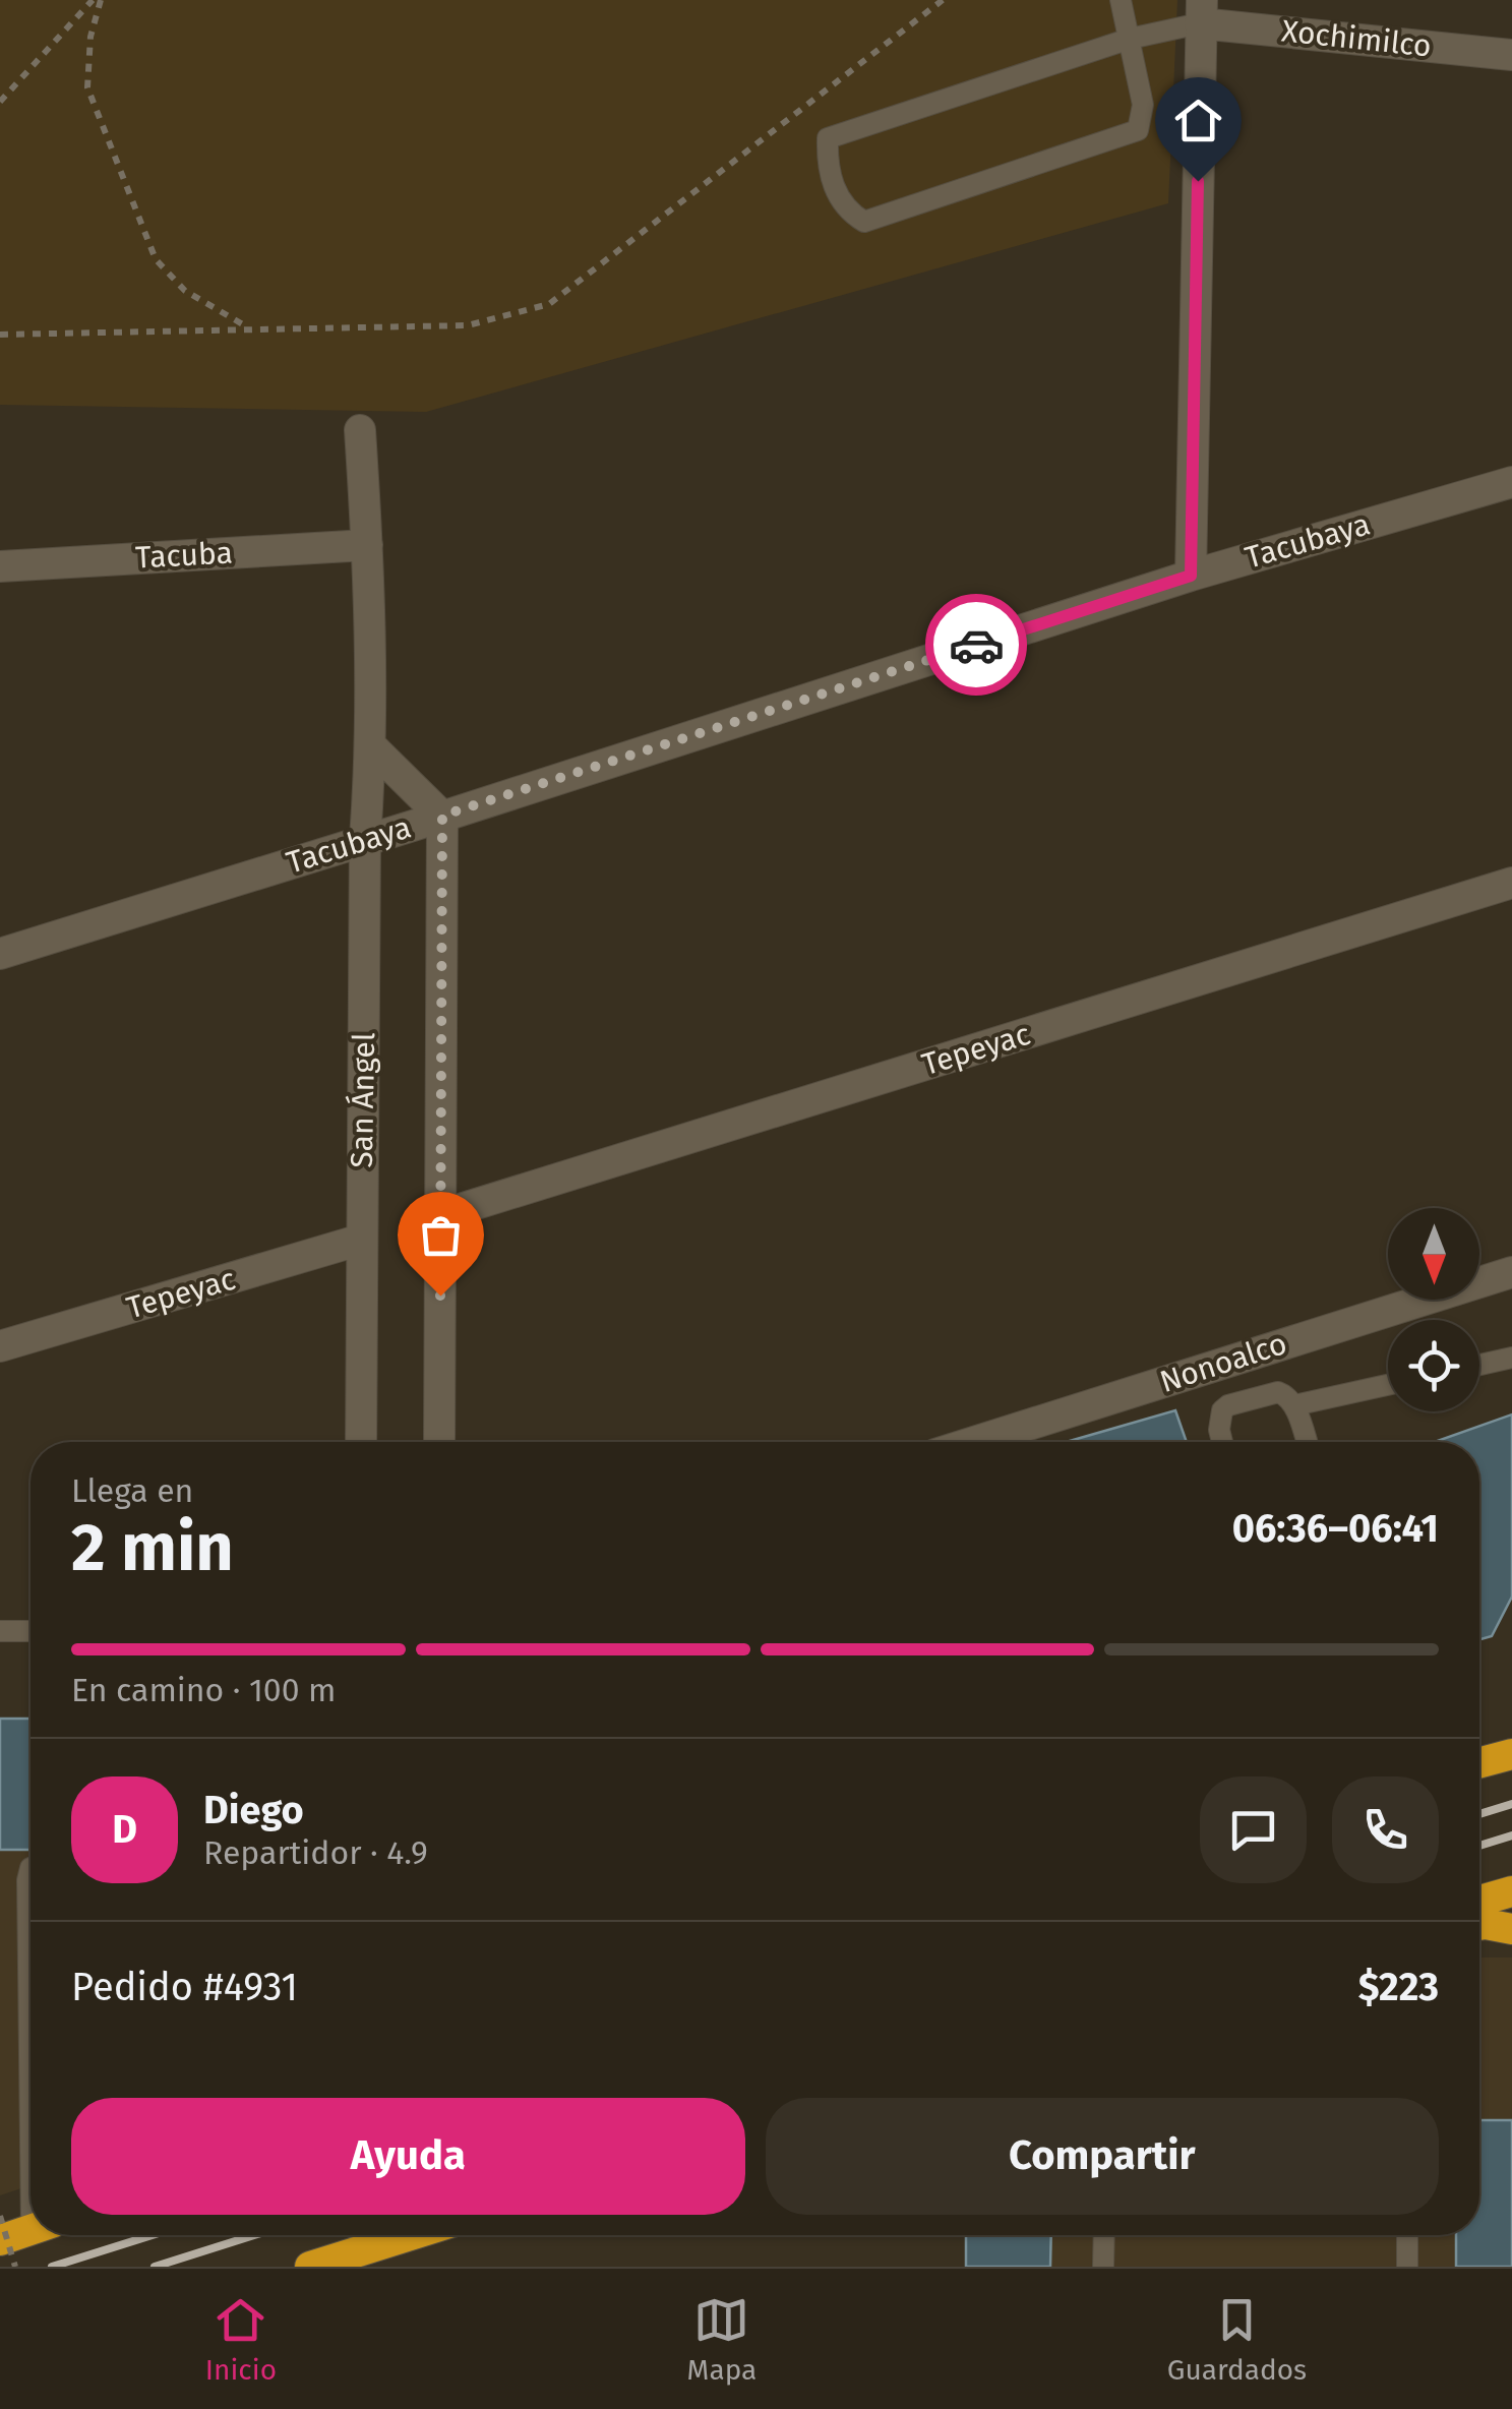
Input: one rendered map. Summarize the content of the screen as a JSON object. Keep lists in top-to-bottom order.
{
  "streets": {
    "street": [
      "Xochimilco",
      "Tacubaya",
      "Tacuba",
      "Tepeyac",
      "San Ángel",
      "Nonoalco"
    ]
  },
  "crossings": [
    ["Tacubaya", "San Ángel"],
    ["Tacuba", "San Ángel"],
    ["Tepeyac", "San Ángel"]
  ],
  "north": "bottom",
  "page": {
    "heading": ["2 min", "Llega en", "06:36–06:41"],
    "panel": [
      "Diego",
      "Repartidor · 4.9",
      "Pedido #4931",
      "$223"
    ],
    "bar": "En camino · 100 m",
    "round": "D",
    "buttons": ["Ayuda", "Compartir"],
    "tabs": ["Inicio", "Mapa", "Guardados"]
  }
}
